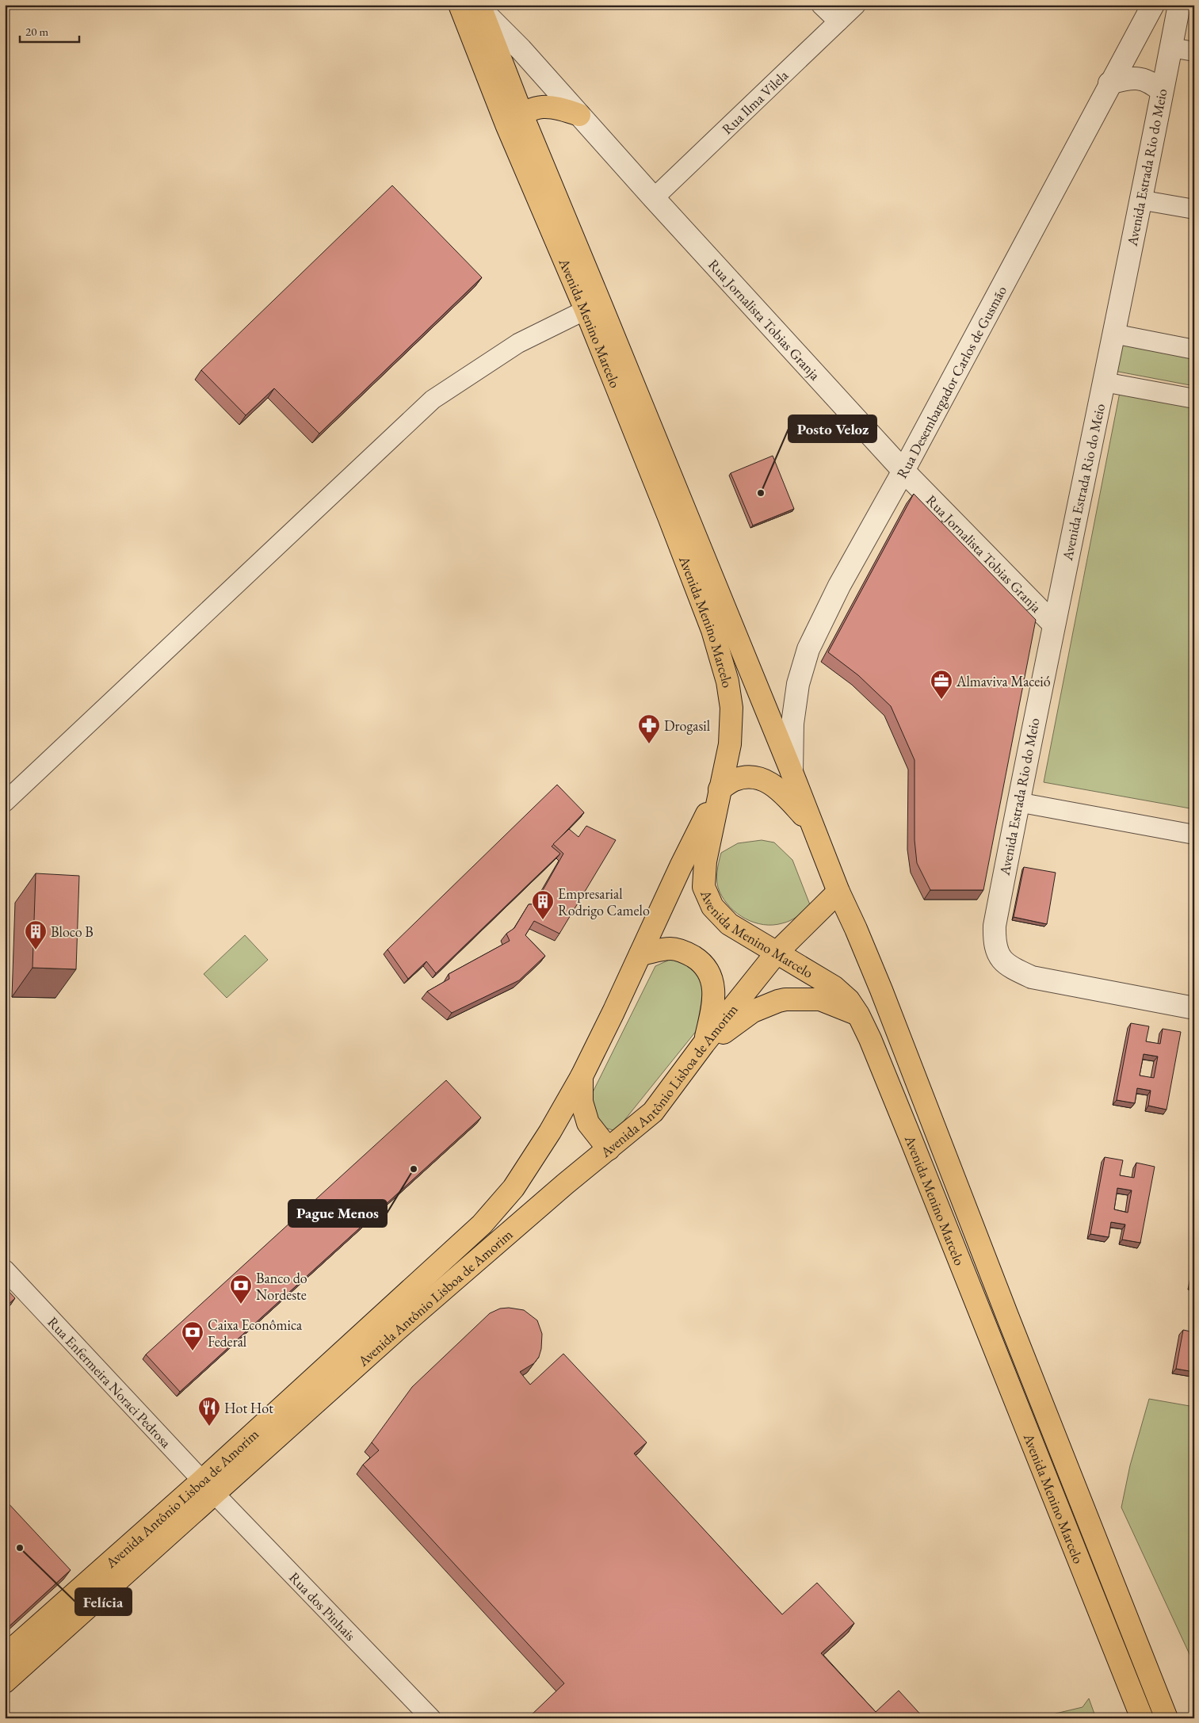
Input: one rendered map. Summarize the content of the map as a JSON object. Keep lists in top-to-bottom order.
{
  "streets": {
    "main road": ["Avenida Menino Marcelo", "Avenida Antônio Lisboa de Amorim"],
    "street": [
      "Rua Ilma Vilela",
      "Avenida Estrada Rio do Meio",
      "Rua Jornalista Tobias Granja",
      "Rua Desembargador Carlos de Gusmão",
      "Rua Enfermeira Noraci Pedrosa",
      "Rua dos Pinhais"
    ]
  },
  "crossings": [
    ["Rua Ilma Vilela", "Rua Jornalista Tobias Granja"],
    ["Avenida Estrada Rio do Meio", "Rua Jornalista Tobias Granja"],
    ["Rua Jornalista Tobias Granja", "Avenida Menino Marcelo"],
    ["Rua Jornalista Tobias Granja", "Rua Desembargador Carlos de Gusmão"],
    ["Avenida Menino Marcelo", "Rua Desembargador Carlos de Gusmão"],
    ["Avenida Menino Marcelo", "Avenida Antônio Lisboa de Amorim"],
    ["Avenida Antônio Lisboa de Amorim", "Rua Enfermeira Noraci Pedrosa"],
    ["Avenida Antônio Lisboa de Amorim", "Rua dos Pinhais"],
    ["Rua Enfermeira Noraci Pedrosa", "Rua dos Pinhais"]
  ],
  "places": {
    "other": ["Posto Veloz", "Pague Menos", "Felícia"],
    "office": ["Almaviva Maceió"],
    "pharmacy": ["Drogasil"],
    "building": ["Empresarial Rodrigo Camelo", "Bloco B"],
    "bank": ["Banco do Nordeste", "Caixa Econômica Federal"],
    "restaurant": ["Hot Hot"]
  },
  "scale_bar": "20 m"
}
